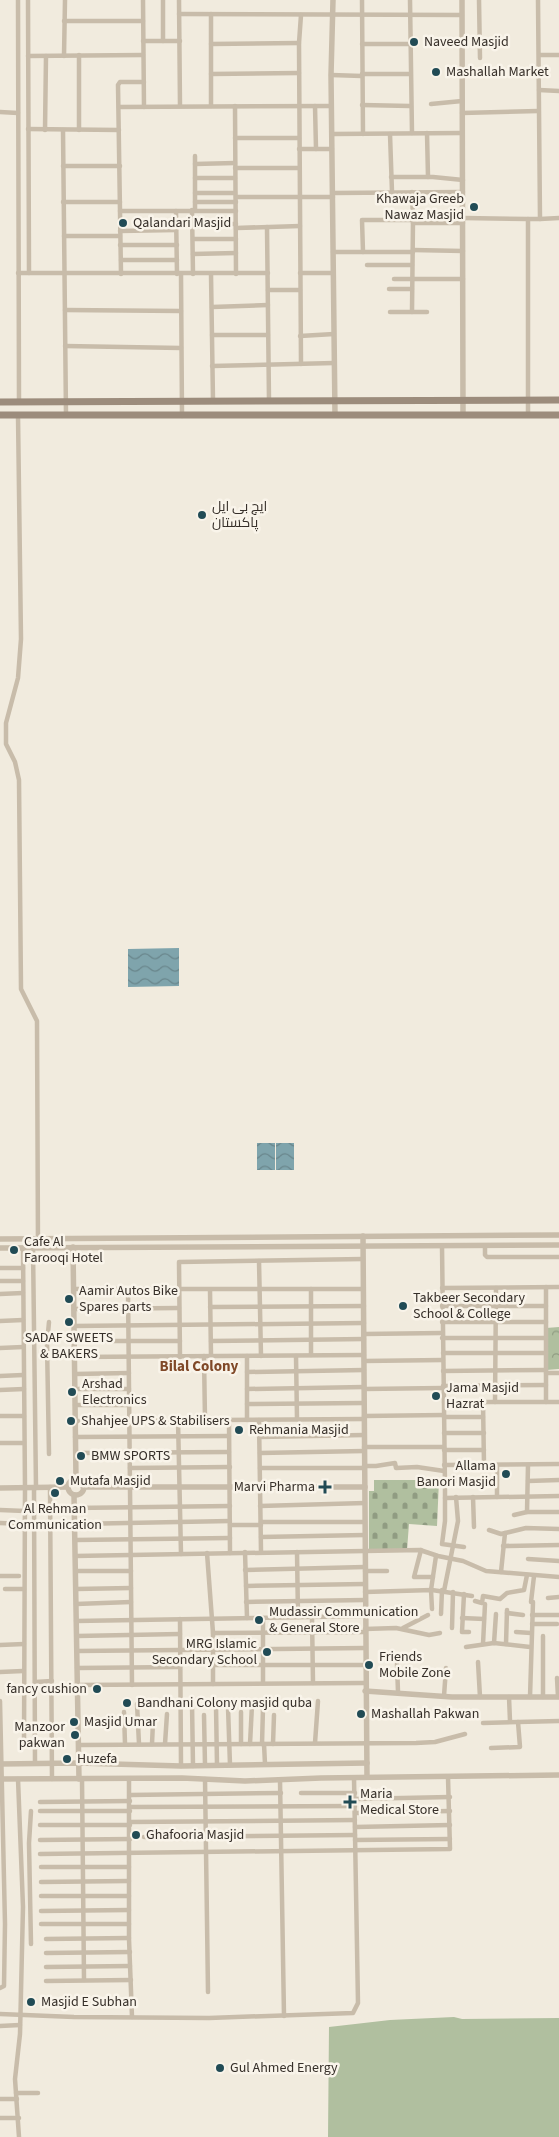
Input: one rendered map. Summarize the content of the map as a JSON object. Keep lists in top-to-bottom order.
{
  "districts": ["Bilal Colony"],
  "places": {
    "other": [
      "Naveed Masjid",
      "Mashallah Market",
      "Khawaja Greeb Nawaz Masjid",
      "Qalandari Masjid",
      "ایچ بی ایل پاکستان",
      "Cafe Al Farooqi Hotel",
      "Aamir Autos Bike Spares parts",
      "Takbeer Secondary School & College",
      "SADAF SWEETS & BAKERS",
      "Arshad Electronics",
      "Jama Masjid Hazrat",
      "Shahjee UPS & Stabilisers",
      "Rehmania Masjid",
      "BMW SPORTS",
      "Allama Banori Masjid",
      "Mutafa Masjid",
      "Al Rehman Communication",
      "Mudassir Communication & General Store",
      "MRG Islamic Secondary School",
      "Friends Mobile Zone",
      "fancy cushion",
      "Bandhani Colony masjid quba",
      "Mashallah Pakwan",
      "Masjid Umar",
      "Manzoor pakwan",
      "Huzefa",
      "Ghafooria Masjid",
      "Masjid E Subhan",
      "Gul Ahmed Energy"
    ],
    "health": ["Marvi Pharma", "Maria Medical Store"]
  }
}
